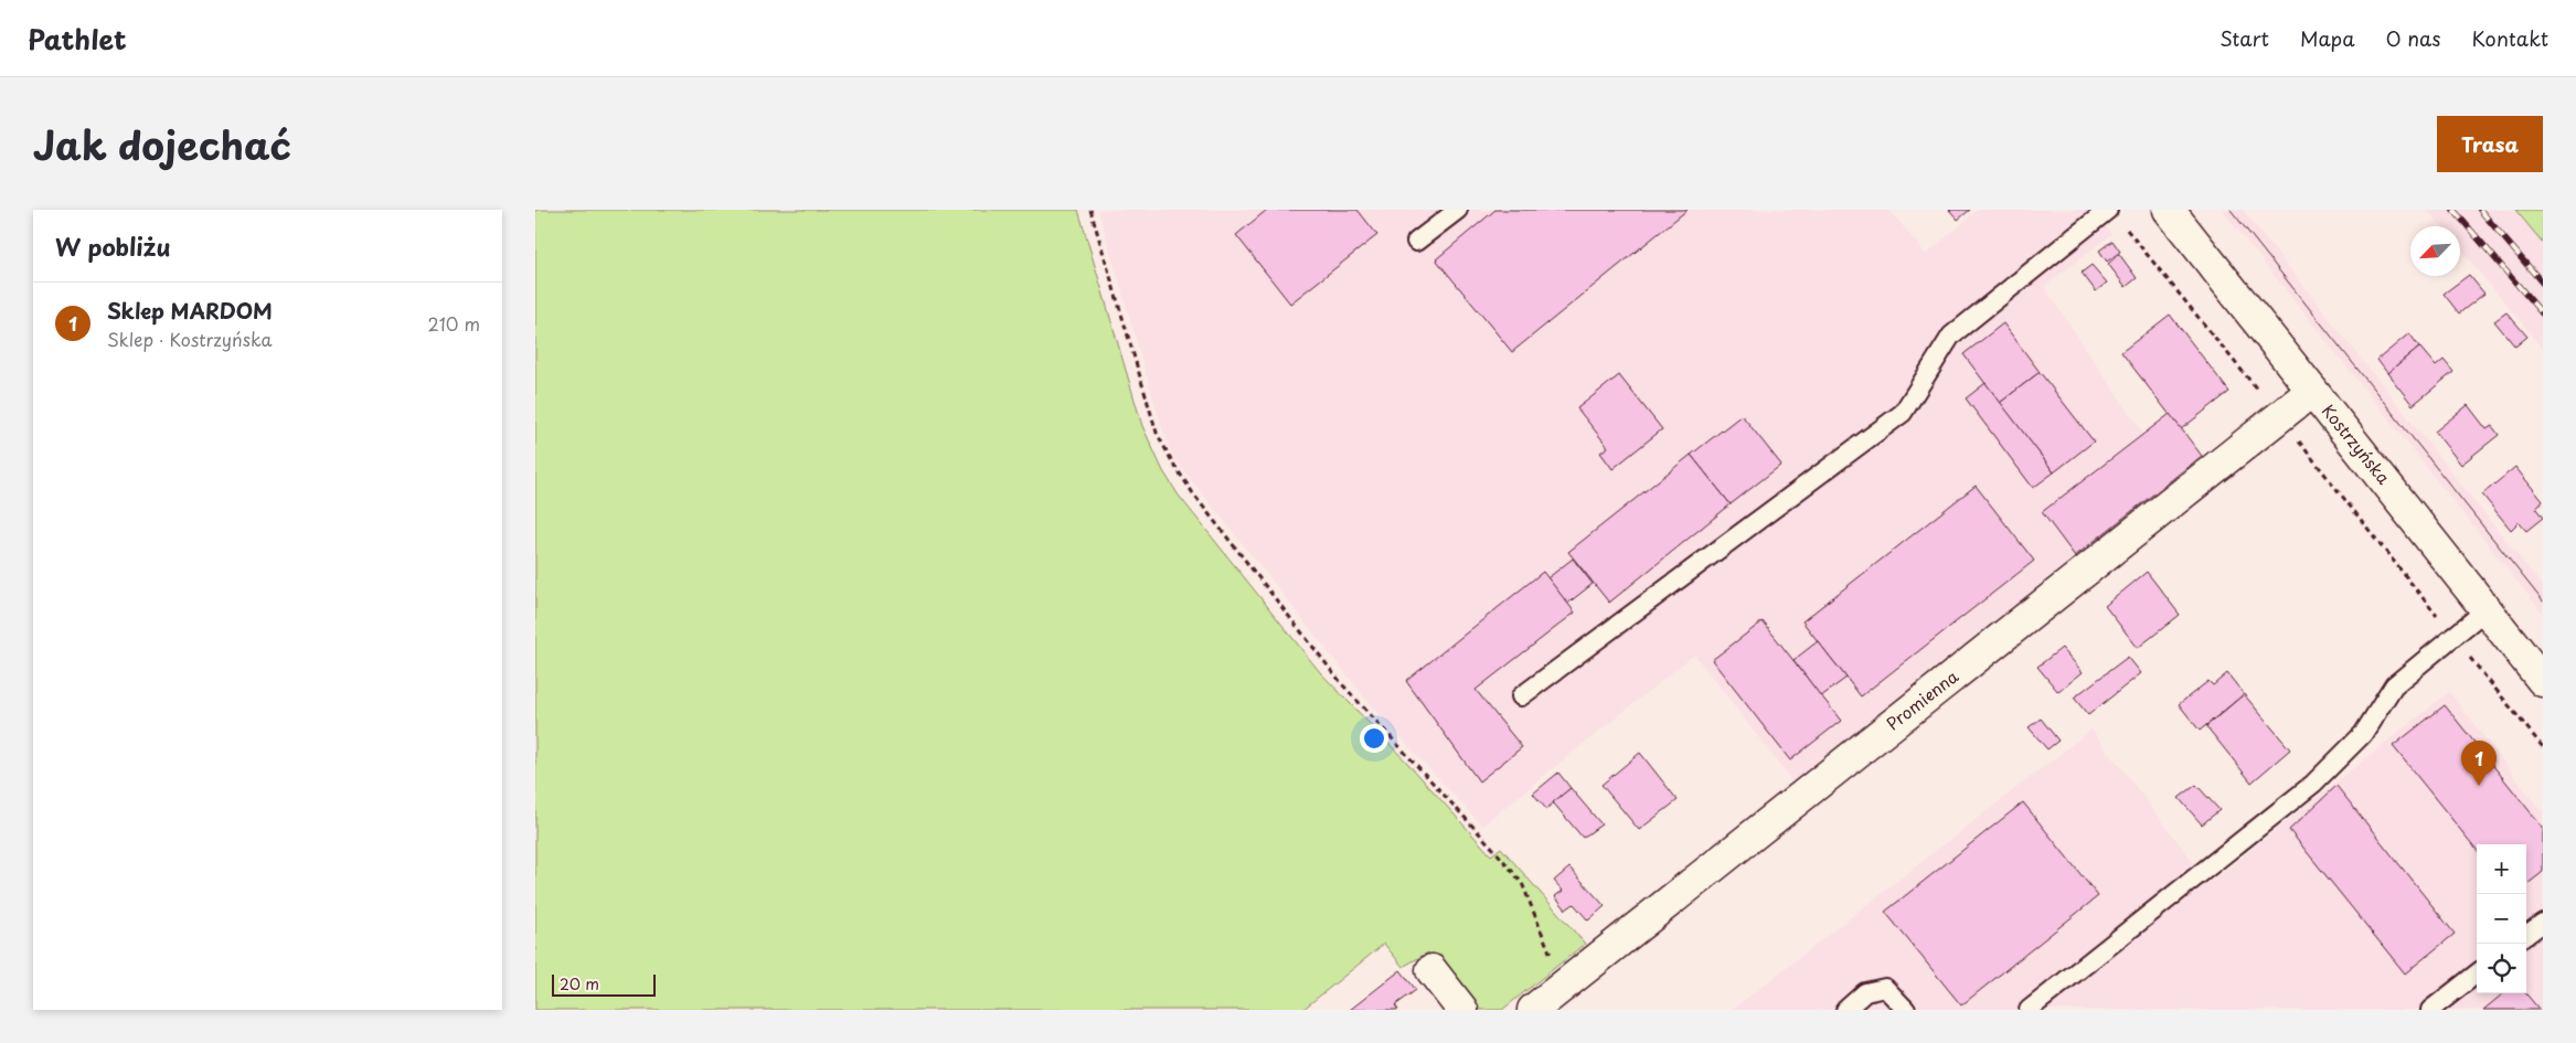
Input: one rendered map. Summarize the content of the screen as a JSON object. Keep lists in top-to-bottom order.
{
  "streets": {
    "street": ["Kostrzyńska", "Promienna"]
  },
  "crossings": [
    ["Kostrzyńska", "Promienna"]
  ],
  "scale_bar": "20 m",
  "north": "bottom left",
  "page": {
    "header": "Pathlet",
    "nav": [
      "Start",
      "Mapa",
      "O nas",
      "Kontakt"
    ],
    "title": "Jak dojechać",
    "buttons": "Trasa",
    "heading": "W pobliżu",
    "list": [
      {
        "mark": "1",
        "name": "Sklep MARDOM",
        "note": "Sklep · Kostrzyńska",
        "value": "210 m"
      }
    ],
    "pins": "1",
    "map_buttons": ["+", "−"],
    "scale": "20 m"
  }
}
